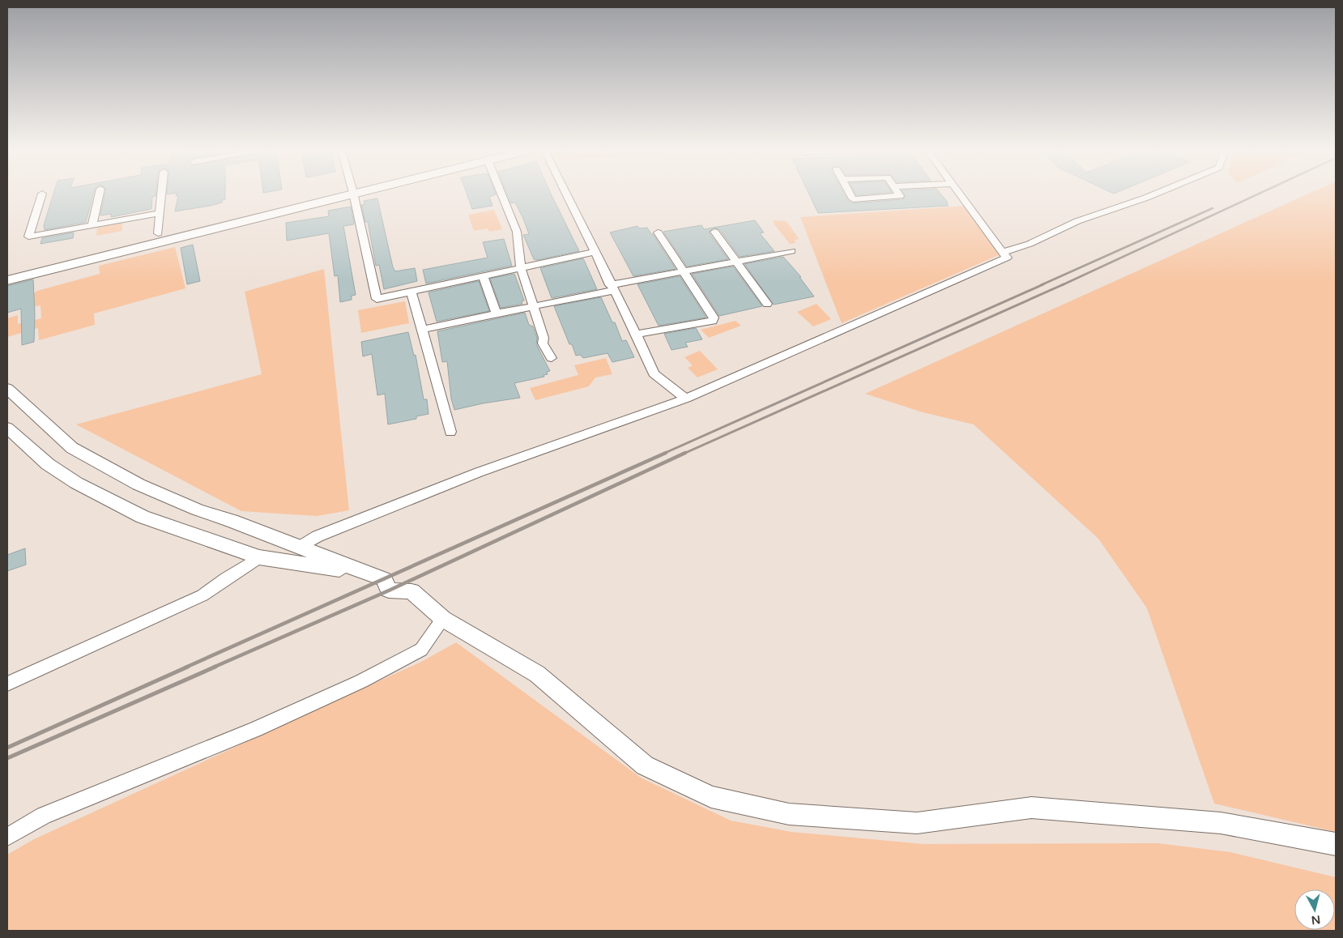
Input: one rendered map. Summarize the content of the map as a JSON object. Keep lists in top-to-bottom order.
{
  "north": "bottom"
}
